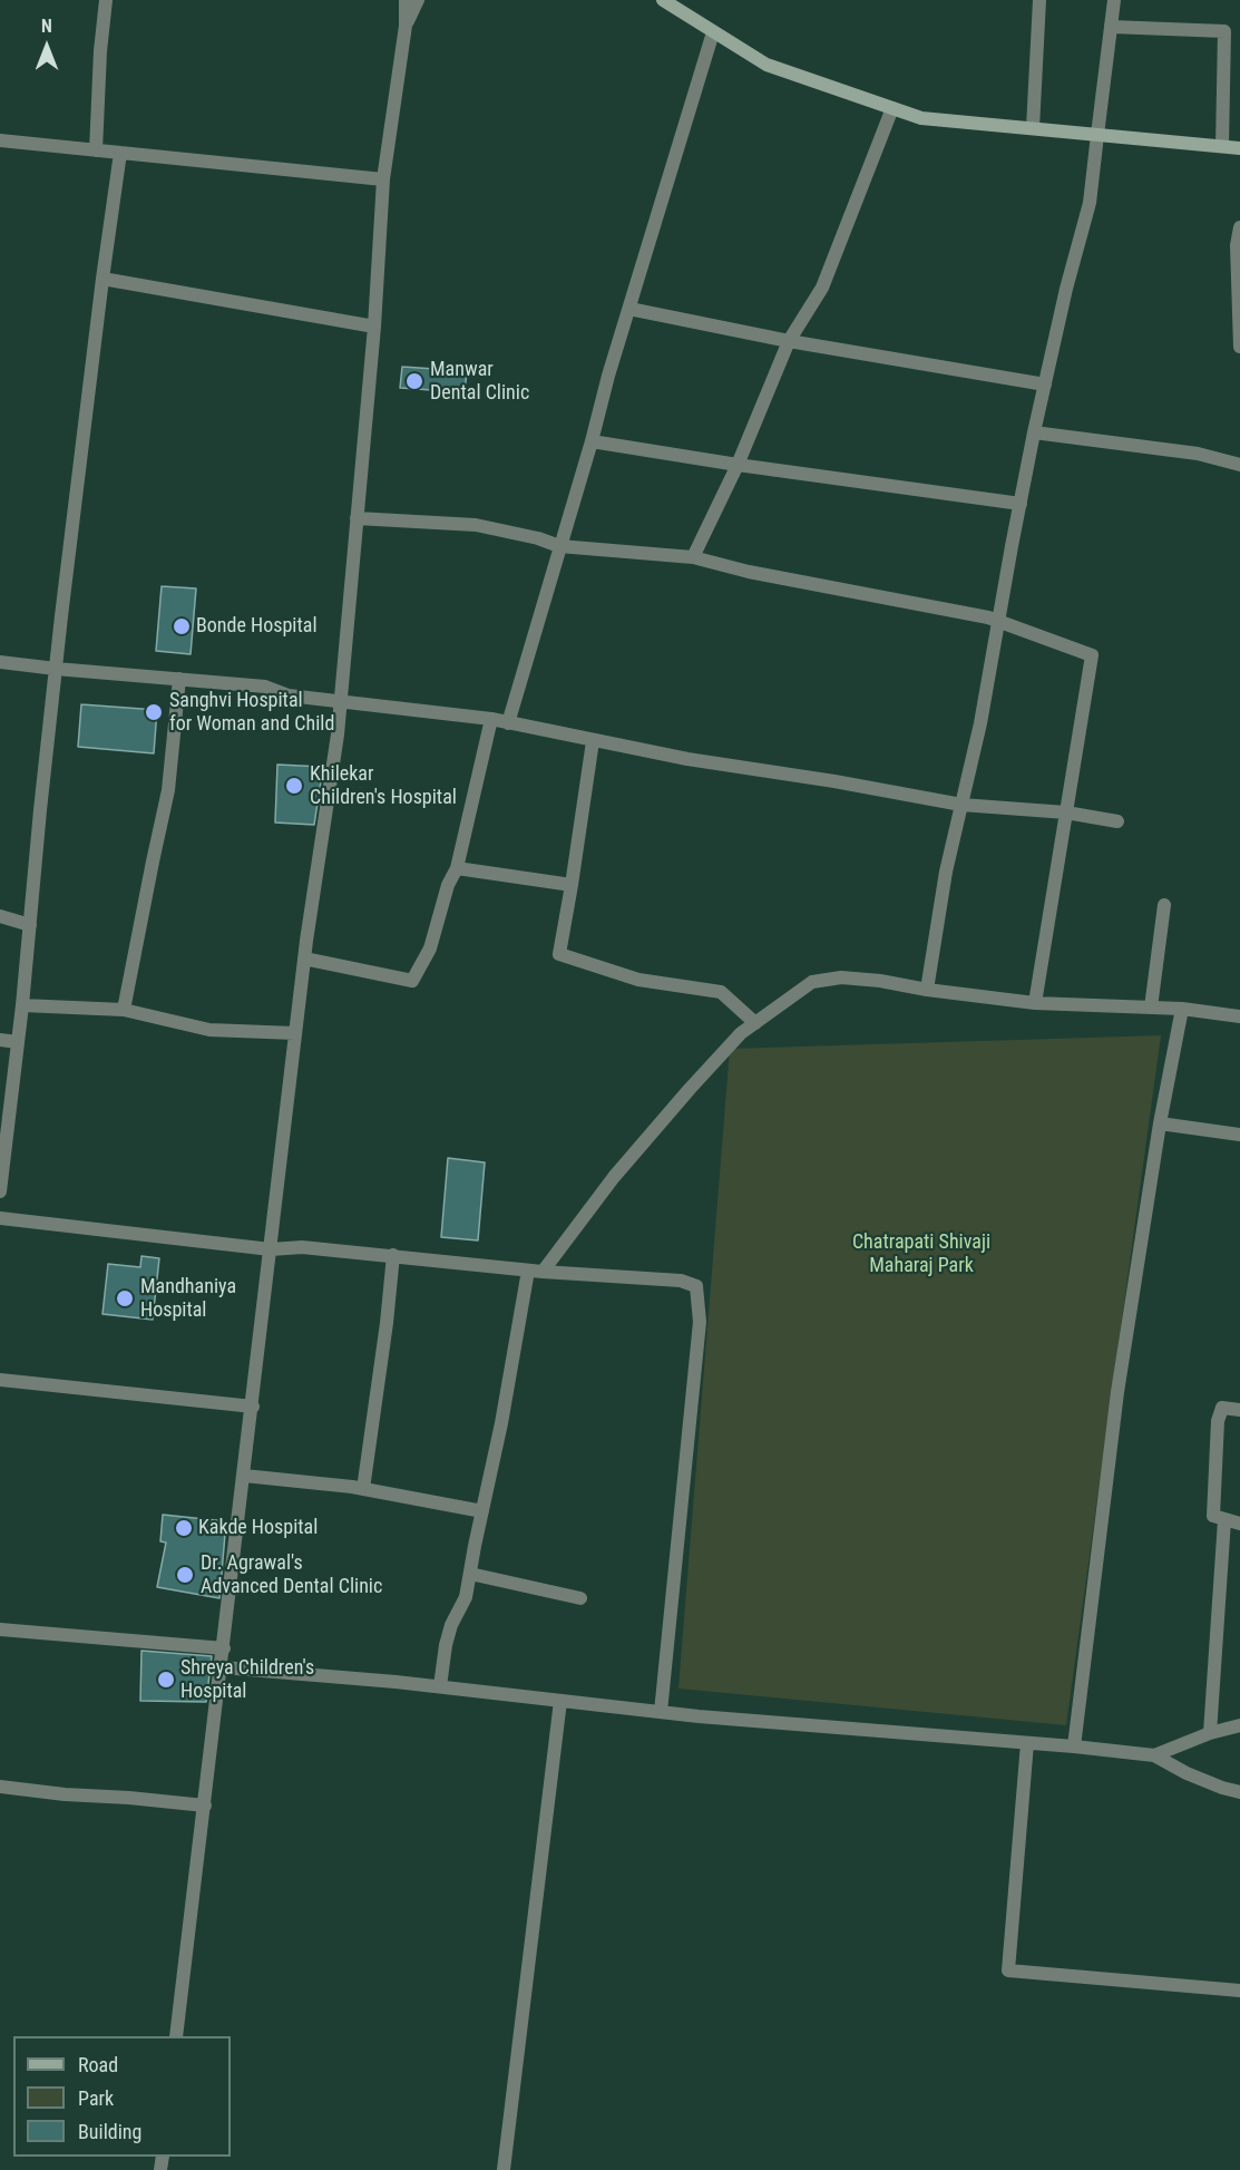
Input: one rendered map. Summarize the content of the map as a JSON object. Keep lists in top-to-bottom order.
{
  "parks": ["Chatrapati Shivaji Maharaj Park"],
  "places": [
    "Manwar Dental Clinic",
    "Bonde Hospital",
    "Sanghvi Hospital for Woman and Child",
    "Khilekar Children's Hospital",
    "Mandhaniya Hospital",
    "Kakde Hospital",
    "Dr. Agrawal's Advanced Dental Clinic",
    "Shreya Children's Hospital"
  ],
  "legend": ["Road", "Park", "Building"],
  "north": "top"
}
